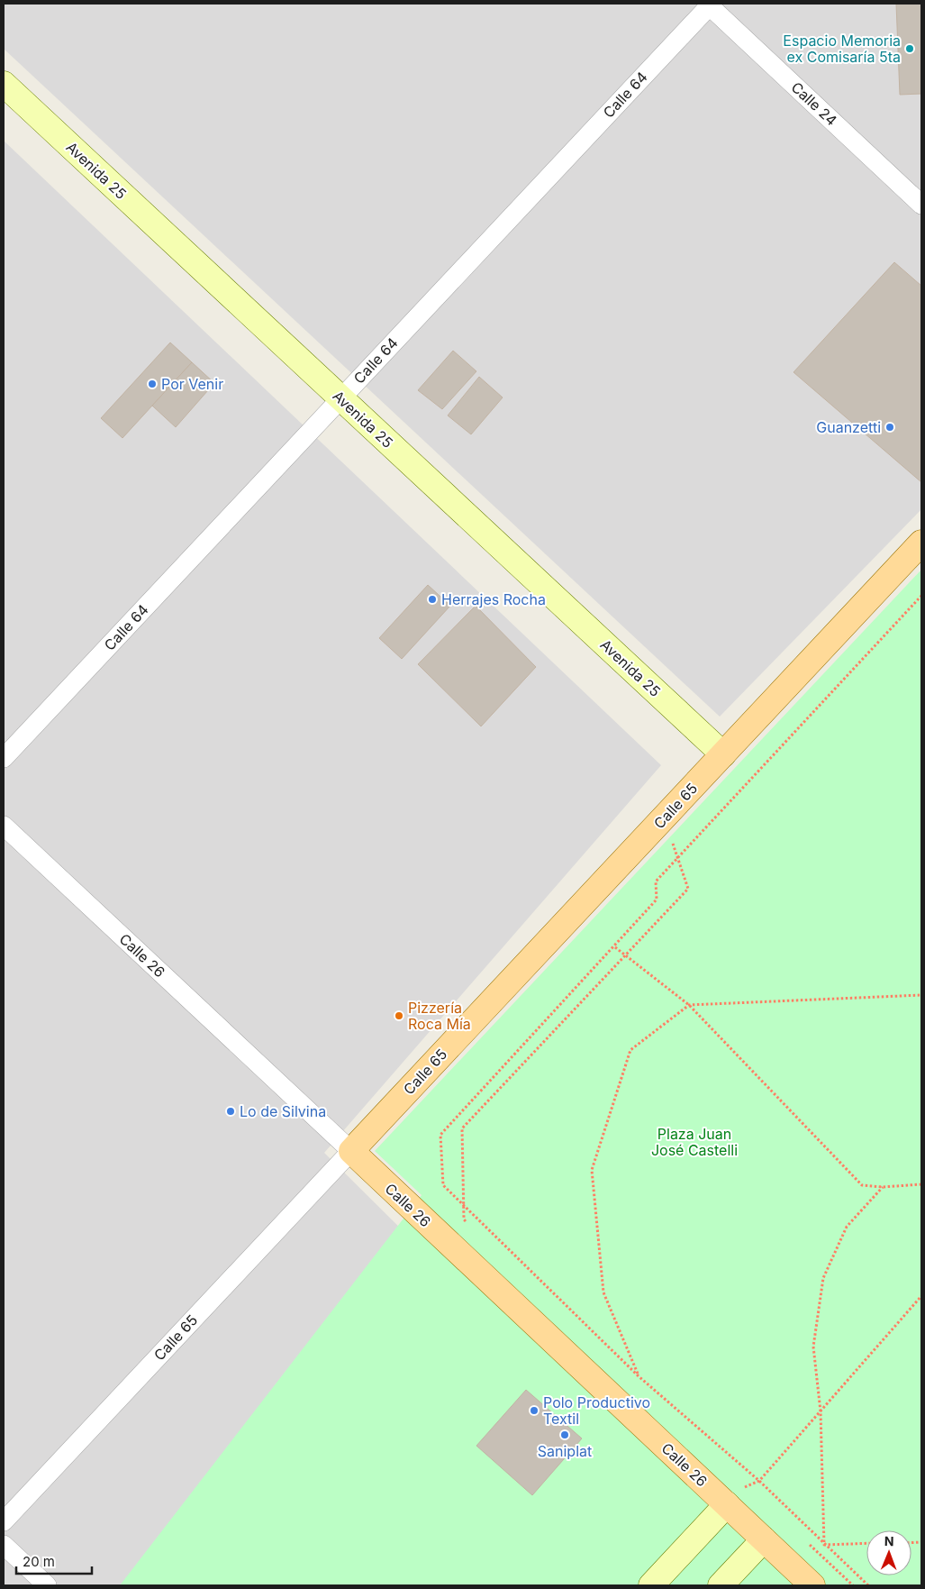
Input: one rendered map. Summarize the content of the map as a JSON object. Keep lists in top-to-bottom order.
{
  "streets": {
    "main road": ["Calle 65", "Calle 26"],
    "street": ["Calle 64", "Calle 24", "Avenida 25"]
  },
  "crossings": [
    ["Calle 64", "Calle 24"],
    ["Calle 64", "Avenida 25"],
    ["Avenida 25", "Calle 65"],
    ["Calle 65", "Calle 26"]
  ],
  "parks": ["Plaza Juan José Castelli"],
  "places": [
    "Espacio Memoria ex Comisaría 5ta",
    "Por Venir",
    "Guanzetti",
    "Herrajes Rocha",
    "Pizzería Roca Mía",
    "Lo de Silvina",
    "Polo Productivo Textil",
    "Saniplat"
  ],
  "scale_bar": "20 m",
  "north": "top"
}
